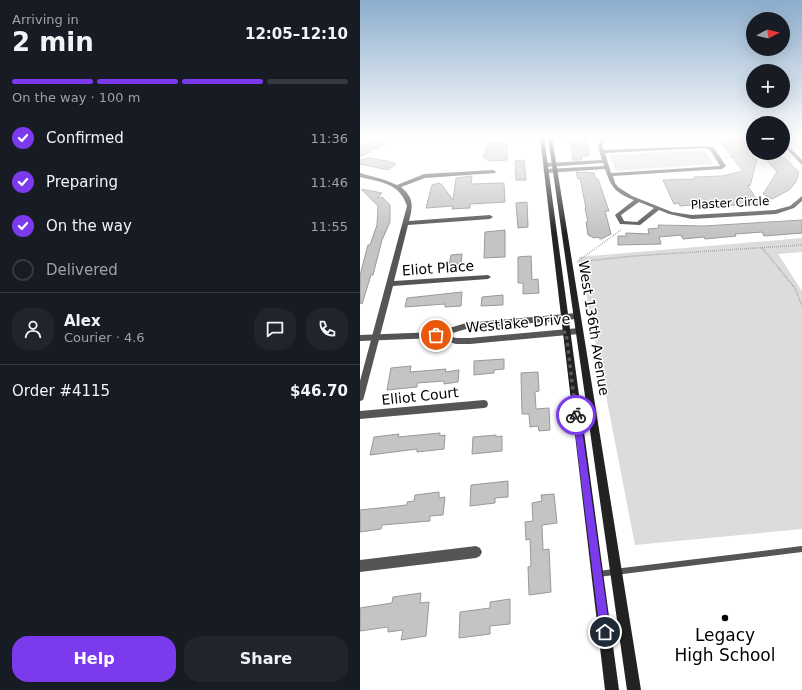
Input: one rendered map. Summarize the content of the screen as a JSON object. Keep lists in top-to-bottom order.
{
  "streets": {
    "main road": ["West 136th Avenue"],
    "street": [
      "Plaster Circle",
      "Eliot Place",
      "Westlake Drive",
      "Elliot Court"
    ]
  },
  "crossings": [
    ["Westlake Drive", "West 136th Avenue"]
  ],
  "places": ["Legacy High School"],
  "north": "right",
  "page": {
    "heading": ["2 min", "Arriving in", "12:05–12:10"],
    "panel": [
      "Alex",
      "Courier · 4.6",
      "Order #4115",
      "$46.70"
    ],
    "map_buttons": ["+", "−"],
    "bar": "On the way · 100 m",
    "list": [
      ["Confirmed", "11:36"],
      ["Preparing", "11:46"],
      ["On the way", "11:55"],
      "Delivered"
    ],
    "buttons": ["Help", "Share"]
  }
}
